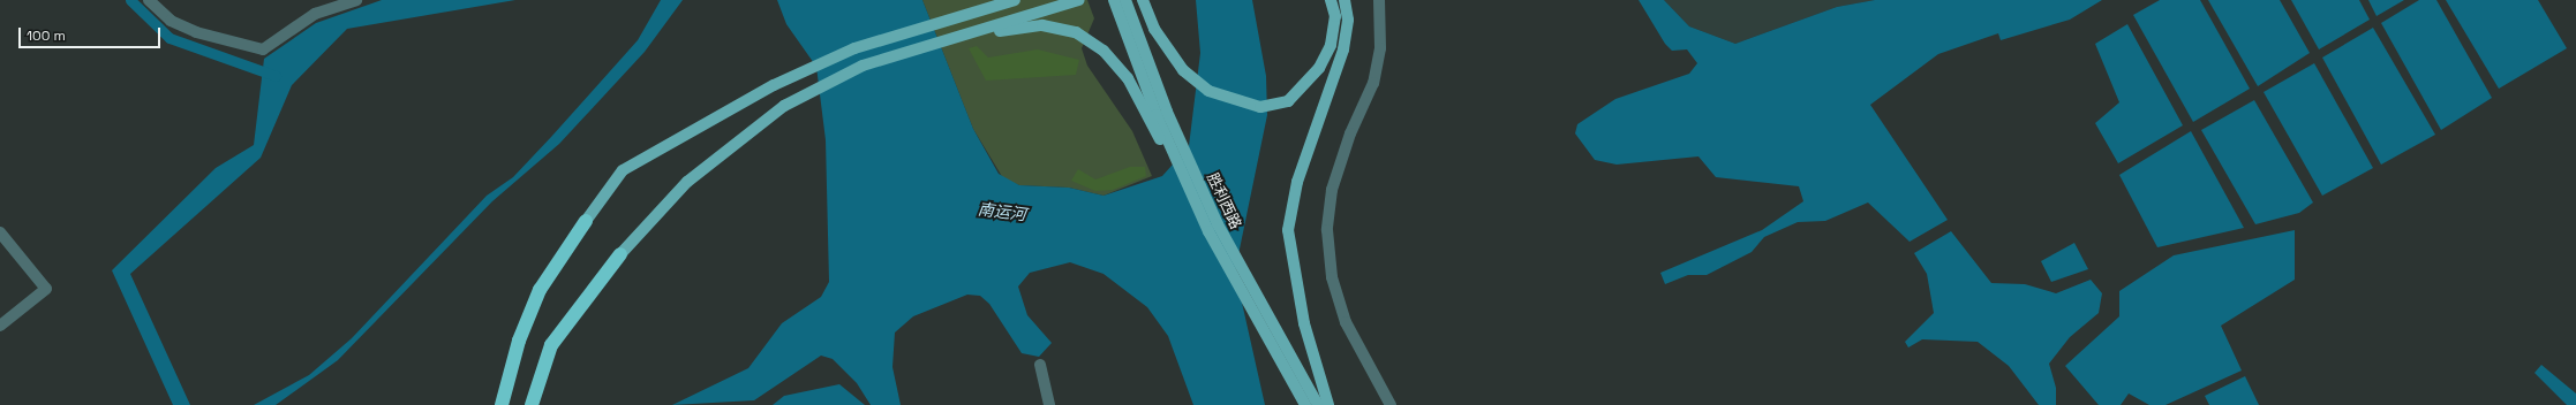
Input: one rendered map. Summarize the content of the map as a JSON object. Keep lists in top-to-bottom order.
{
  "streets": {
    "main road": ["胜利西路"]
  },
  "water": ["南运河"],
  "scale_bar": "100 m"
}
